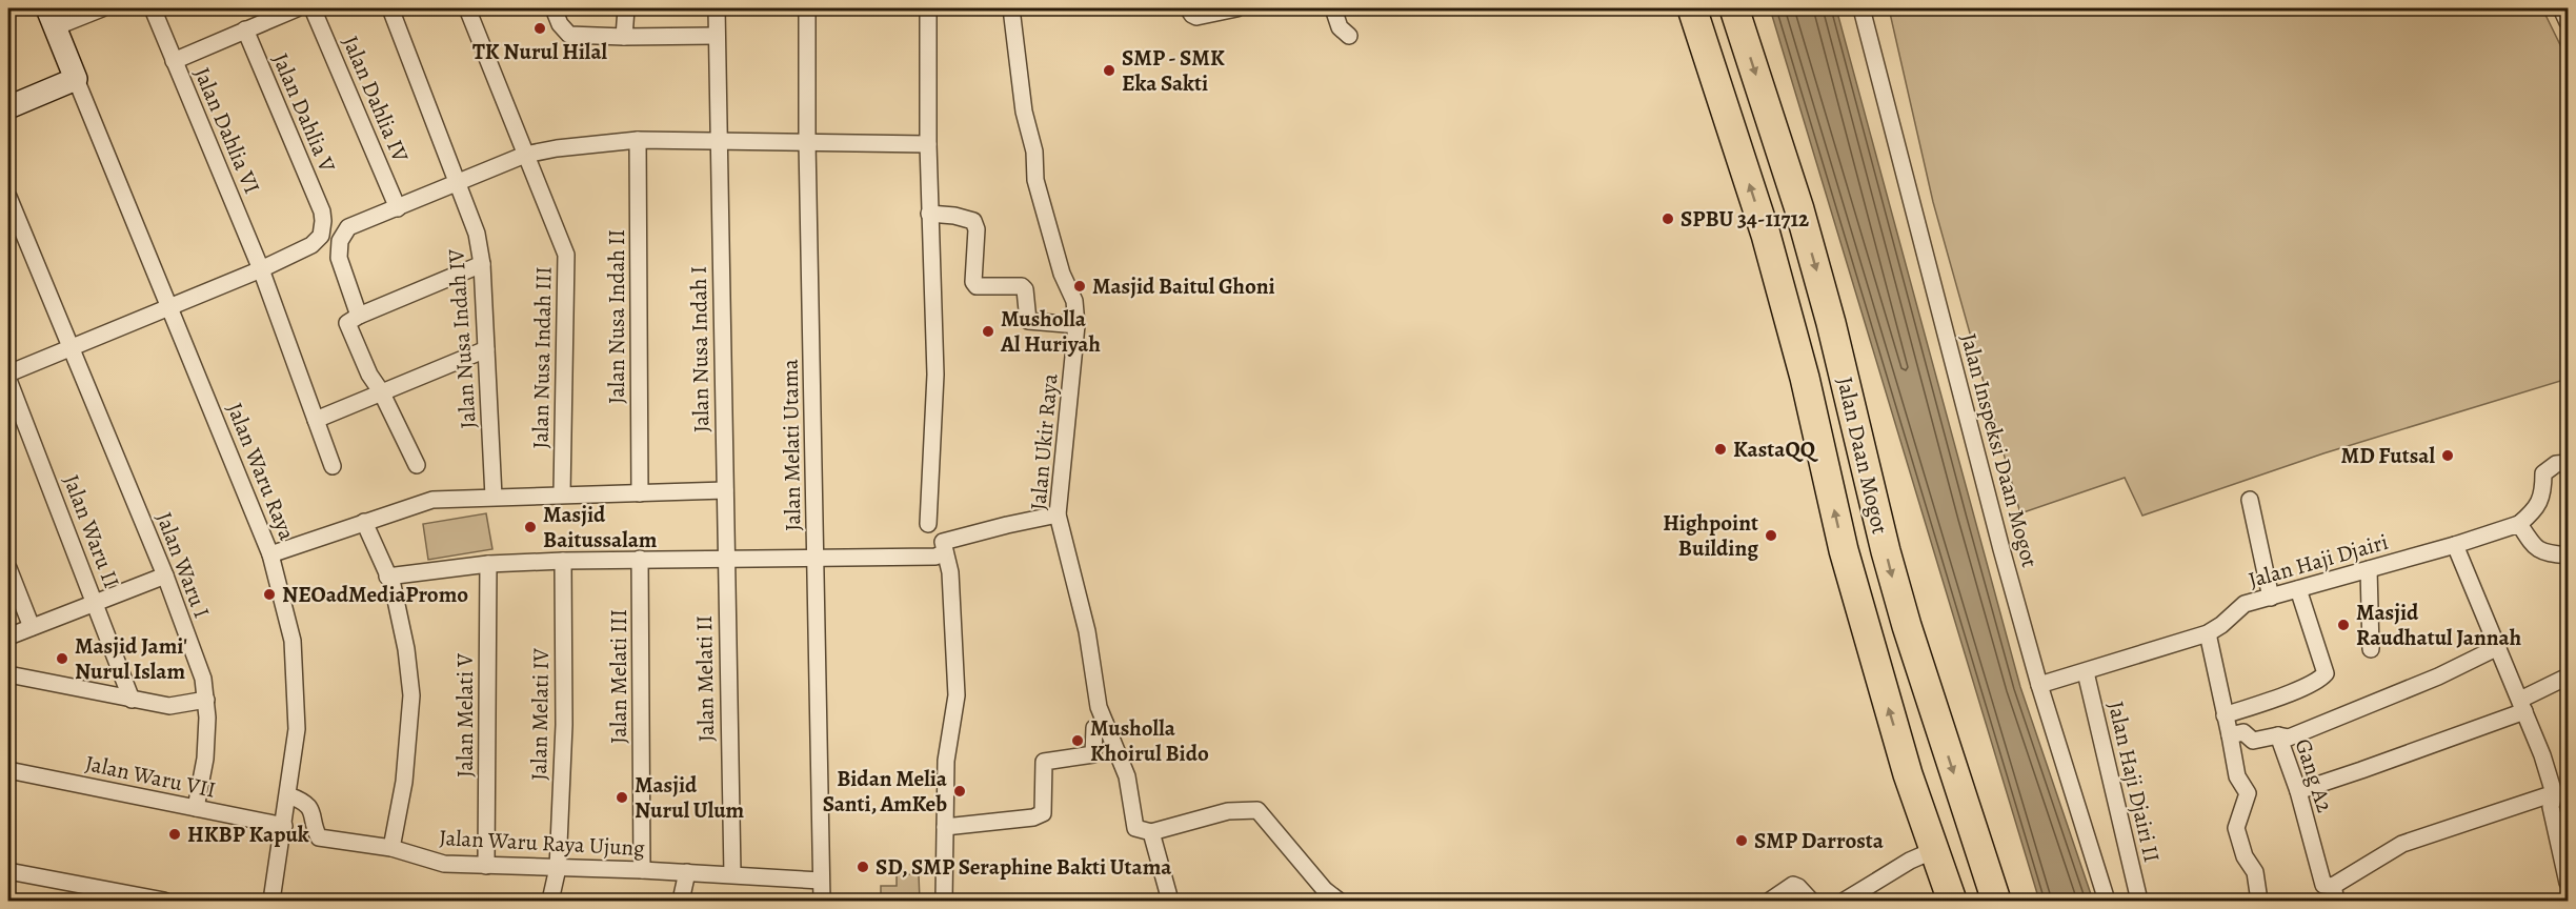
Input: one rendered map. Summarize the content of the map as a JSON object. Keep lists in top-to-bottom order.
{
  "streets": {
    "highway": ["Jalan Daan Mogot"],
    "street": [
      "Jalan Dahlia IV",
      "Jalan Dahlia V",
      "Jalan Dahlia VI",
      "Jalan Nusa Indah II",
      "Jalan Nusa Indah IV",
      "Jalan Nusa Indah I",
      "Jalan Nusa Indah III",
      "Jalan Ukir Raya",
      "Jalan Melati Utama",
      "Jalan Inspeksi Daan Mogot",
      "Jalan Waru Raya",
      "Jalan Waru II",
      "Jalan Haji Djairi",
      "Jalan Waru I",
      "Jalan Melati III",
      "Jalan Melati II",
      "Jalan Melati IV",
      "Jalan Melati V",
      "Gang A2",
      "Jalan Waru VII",
      "Jalan Haji Djairi II",
      "Jalan Waru Raya Ujung"
    ]
  },
  "crossings": [
    ["Jalan Dahlia V", "Jalan Dahlia VI"],
    ["Jalan Nusa Indah I", "Jalan Melati II"],
    ["Jalan Melati Utama", "Jalan Waru Raya Ujung"],
    ["Jalan Inspeksi Daan Mogot", "Jalan Haji Djairi"],
    ["Jalan Waru Raya", "Jalan Waru VII"],
    ["Jalan Waru Raya", "Jalan Waru Raya Ujung"],
    ["Jalan Haji Djairi", "Jalan Haji Djairi II"],
    ["Jalan Waru I", "Jalan Waru VII"],
    ["Jalan Melati III", "Jalan Waru Raya Ujung"],
    ["Jalan Melati II", "Jalan Waru Raya Ujung"],
    ["Jalan Melati IV", "Jalan Waru Raya Ujung"],
    ["Jalan Melati V", "Jalan Waru Raya Ujung"]
  ],
  "places": [
    "TK Nurul Hilal",
    "SMP - SMK Eka Sakti",
    "SPBU 34-11712",
    "Masjid Baitul Ghoni",
    "Musholla Al Huriyah",
    "KastaQQ",
    "MD Futsal",
    "Masjid Baitussalam",
    "Highpoint Building",
    "NEOadMediaPromo",
    "Masjid Raudhatul Jannah",
    "Masjid Jami' Nurul Islam",
    "Musholla Khoirul Bido",
    "Bidan Melia Santi, AmKeb",
    "Masjid Nurul Ulum",
    "HKBP Kapuk",
    "SMP Darrosta",
    "SD, SMP Seraphine Bakti Utama"
  ]
}
